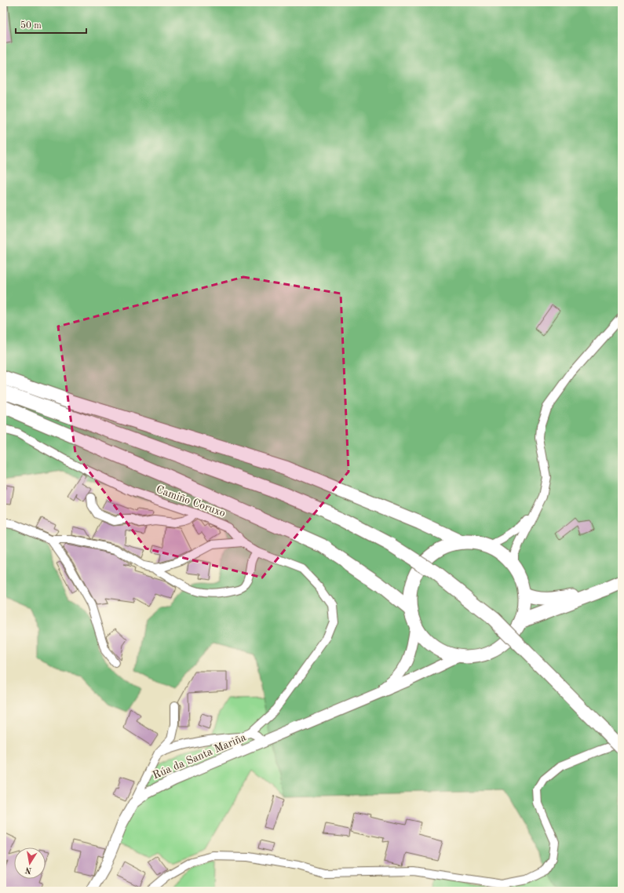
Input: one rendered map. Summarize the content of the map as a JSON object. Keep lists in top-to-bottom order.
{
  "streets": {
    "street": ["Camiño Coruxo", "Rúa da Santa Mariña"]
  },
  "scale_bar": "50 m",
  "north": "bottom"
}
